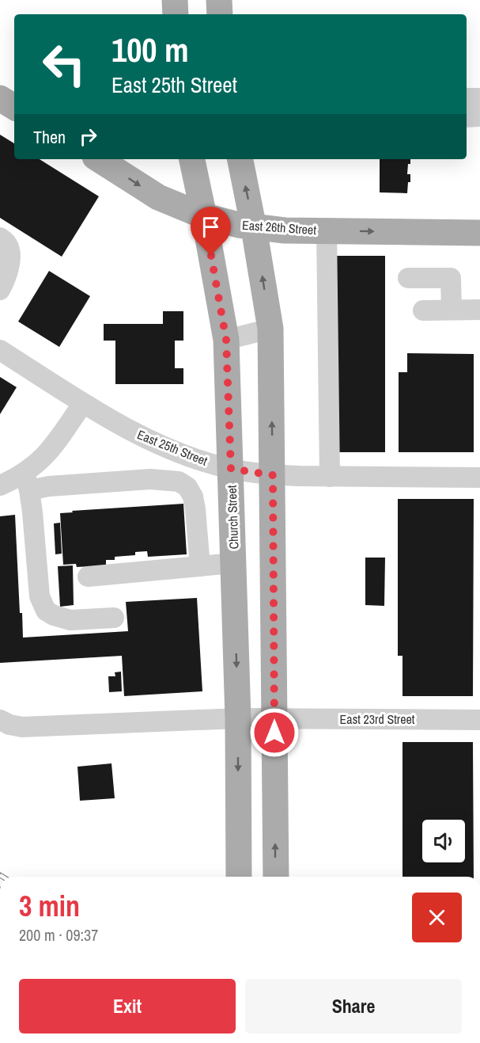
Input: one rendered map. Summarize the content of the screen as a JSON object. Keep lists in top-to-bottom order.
{
  "streets": {
    "main road": ["East 26th Street", "Church Street"],
    "street": ["East 25th Street", "East 23rd Street"]
  },
  "crossings": [
    ["East 26th Street", "Church Street"],
    ["East 25th Street", "Church Street"],
    ["Church Street", "East 23rd Street"]
  ],
  "one_way": ["East 26th Street"],
  "page": {
    "turn": ["100 m", "East 25th Street"],
    "then": "Then",
    "heading": ["3 min", "200 m · 09:37"],
    "buttons": ["Exit", "Share"]
  }
}
